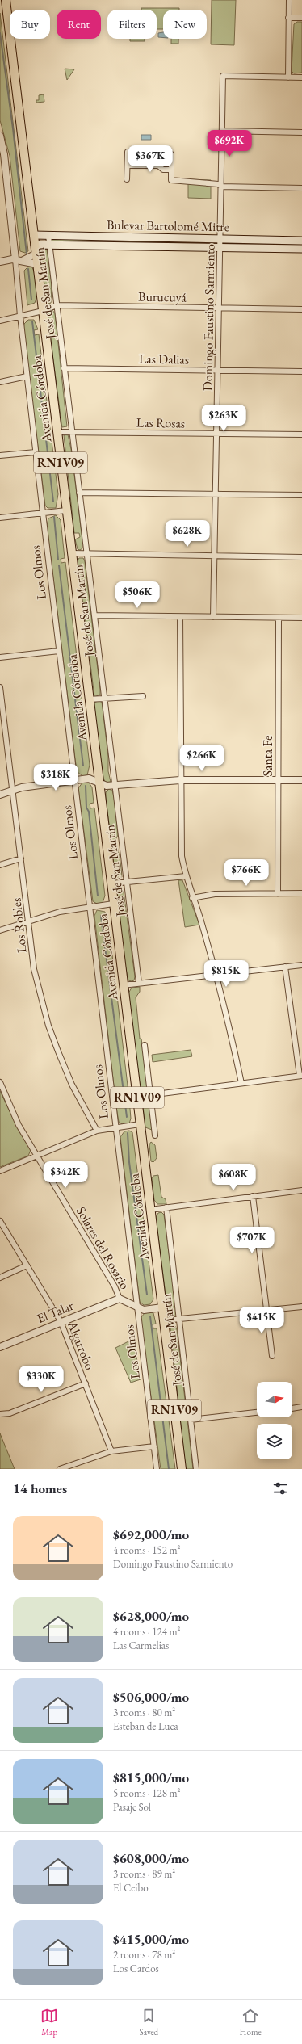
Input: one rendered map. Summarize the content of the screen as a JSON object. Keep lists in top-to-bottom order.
{
  "streets": {
    "main road": ["Bulevar Bartolomé Mitre", "Avenida Córdoba", "RN1V09"],
    "street": [
      "José de San Martín",
      "Burucuyá",
      "Domingo Faustino Sarmiento",
      "Las Dalias",
      "Las Rosas",
      "Los Olmos",
      "Santa Fe",
      "Los Robles",
      "Solares del Rosario",
      "El Talar",
      "Algarrobo"
    ]
  },
  "crossings": [
    ["Bulevar Bartolomé Mitre", "José de San Martín"],
    ["Bulevar Bartolomé Mitre", "Domingo Faustino Sarmiento"],
    ["Bulevar Bartolomé Mitre", "Avenida Córdoba"],
    ["José de San Martín", "Burucuyá"],
    ["José de San Martín", "Las Dalias"],
    ["José de San Martín", "Las Rosas"],
    ["Burucuyá", "Domingo Faustino Sarmiento"],
    ["Burucuyá", "Avenida Córdoba"],
    ["Burucuyá", "Los Olmos"],
    ["Domingo Faustino Sarmiento", "Las Dalias"],
    ["Domingo Faustino Sarmiento", "Las Rosas"],
    ["Avenida Córdoba", "Las Rosas"],
    ["Avenida Córdoba", "Solares del Rosario"],
    ["Los Olmos", "Solares del Rosario"],
    ["Solares del Rosario", "El Talar"],
    ["El Talar", "Algarrobo"]
  ],
  "north": "right",
  "page": {
    "chip": [
      "Buy",
      "Rent",
      "Filters",
      "New"
    ],
    "price": [
      "$692K",
      "$367K",
      "$263K",
      "$628K",
      "$506K",
      "$266K",
      "$318K",
      "$766K",
      "$815K",
      "$342K",
      "$608K",
      "$707K",
      "$415K",
      "$330K"
    ],
    "heading": "14 homes",
    "list": [
      {
        "name": "$692,000/mo",
        "note": "4 rooms · 152 m² · Domingo Faustino Sarmiento"
      },
      {
        "name": "$628,000/mo",
        "note": "4 rooms · 124 m² · Las Carmelias"
      },
      {
        "name": "$506,000/mo",
        "note": "3 rooms · 80 m² · Esteban de Luca"
      },
      {
        "name": "$815,000/mo",
        "note": "5 rooms · 128 m² · Pasaje Sol"
      },
      {
        "name": "$608,000/mo",
        "note": "3 rooms · 89 m² · El Ceibo"
      },
      {
        "name": "$415,000/mo",
        "note": "2 rooms · 78 m² · Los Cardos"
      }
    ],
    "tabs": ["Map", "Saved", "Home"]
  }
}
